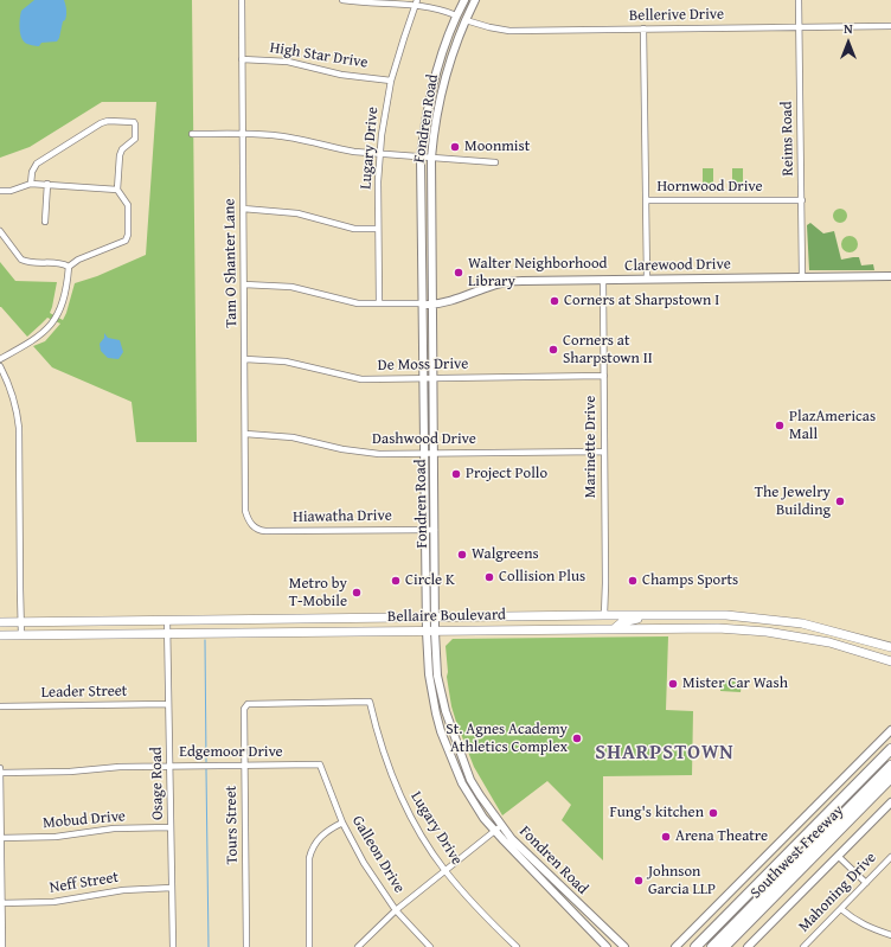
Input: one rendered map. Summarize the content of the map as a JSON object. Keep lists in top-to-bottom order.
{
  "streets": {
    "highway": ["Southwest Freeway"],
    "main road": ["Fondren Road", "Clarewood Drive", "Bellaire Boulevard"],
    "street": [
      "Bellerive Drive",
      "High Star Drive",
      "Reims Road",
      "Lugary Drive",
      "Hornwood Drive",
      "Tam O Shanter Lane",
      "De Moss Drive",
      "Dashwood Drive",
      "Marinette Drive",
      "Hiawatha Drive",
      "Leader Street",
      "Edgemoor Drive",
      "Osage Road",
      "Mobud Drive",
      "Tours Street",
      "Galleon Drive",
      "Neff Street",
      "Mahoning Drive"
    ]
  },
  "crossings": [
    ["Bellerive Drive", "Fondren Road"],
    ["Bellerive Drive", "Reims Road"],
    ["High Star Drive", "Lugary Drive"],
    ["High Star Drive", "Tam O Shanter Lane"],
    ["Fondren Road", "Clarewood Drive"],
    ["Fondren Road", "De Moss Drive"],
    ["Fondren Road", "Dashwood Drive"],
    ["Fondren Road", "Hiawatha Drive"],
    ["Fondren Road", "Bellaire Boulevard"],
    ["Reims Road", "Hornwood Drive"],
    ["Reims Road", "Clarewood Drive"],
    ["Lugary Drive", "Clarewood Drive"],
    ["Lugary Drive", "Tours Street"],
    ["Tam O Shanter Lane", "Clarewood Drive"],
    ["Tam O Shanter Lane", "De Moss Drive"],
    ["Tam O Shanter Lane", "Dashwood Drive"],
    ["Tam O Shanter Lane", "Hiawatha Drive"],
    ["Clarewood Drive", "Marinette Drive"],
    ["De Moss Drive", "Marinette Drive"],
    ["Dashwood Drive", "Marinette Drive"],
    ["Marinette Drive", "Bellaire Boulevard"],
    ["Bellaire Boulevard", "Osage Road"],
    ["Leader Street", "Osage Road"],
    ["Edgemoor Drive", "Osage Road"],
    ["Edgemoor Drive", "Tours Street"],
    ["Edgemoor Drive", "Galleon Drive"],
    ["Osage Road", "Mobud Drive"],
    ["Osage Road", "Neff Street"]
  ],
  "districts": ["SHARPSTOWN"],
  "places": [
    "Moonmist",
    "Walter Neighborhood Library",
    "Corners at Sharpstown I",
    "Corners at Sharpstown II",
    "PlazAmericas Mall",
    "Project Pollo",
    "The Jewelry Building",
    "Walgreens",
    "Collision Plus",
    "Circle K",
    "Champs Sports",
    "Metro by T-Mobile",
    "Mister Car Wash",
    "St. Agnes Academy Athletics Complex",
    "Fung's kitchen",
    "Arena Theatre",
    "Johnson Garcia LLP"
  ],
  "north": "top"
}
